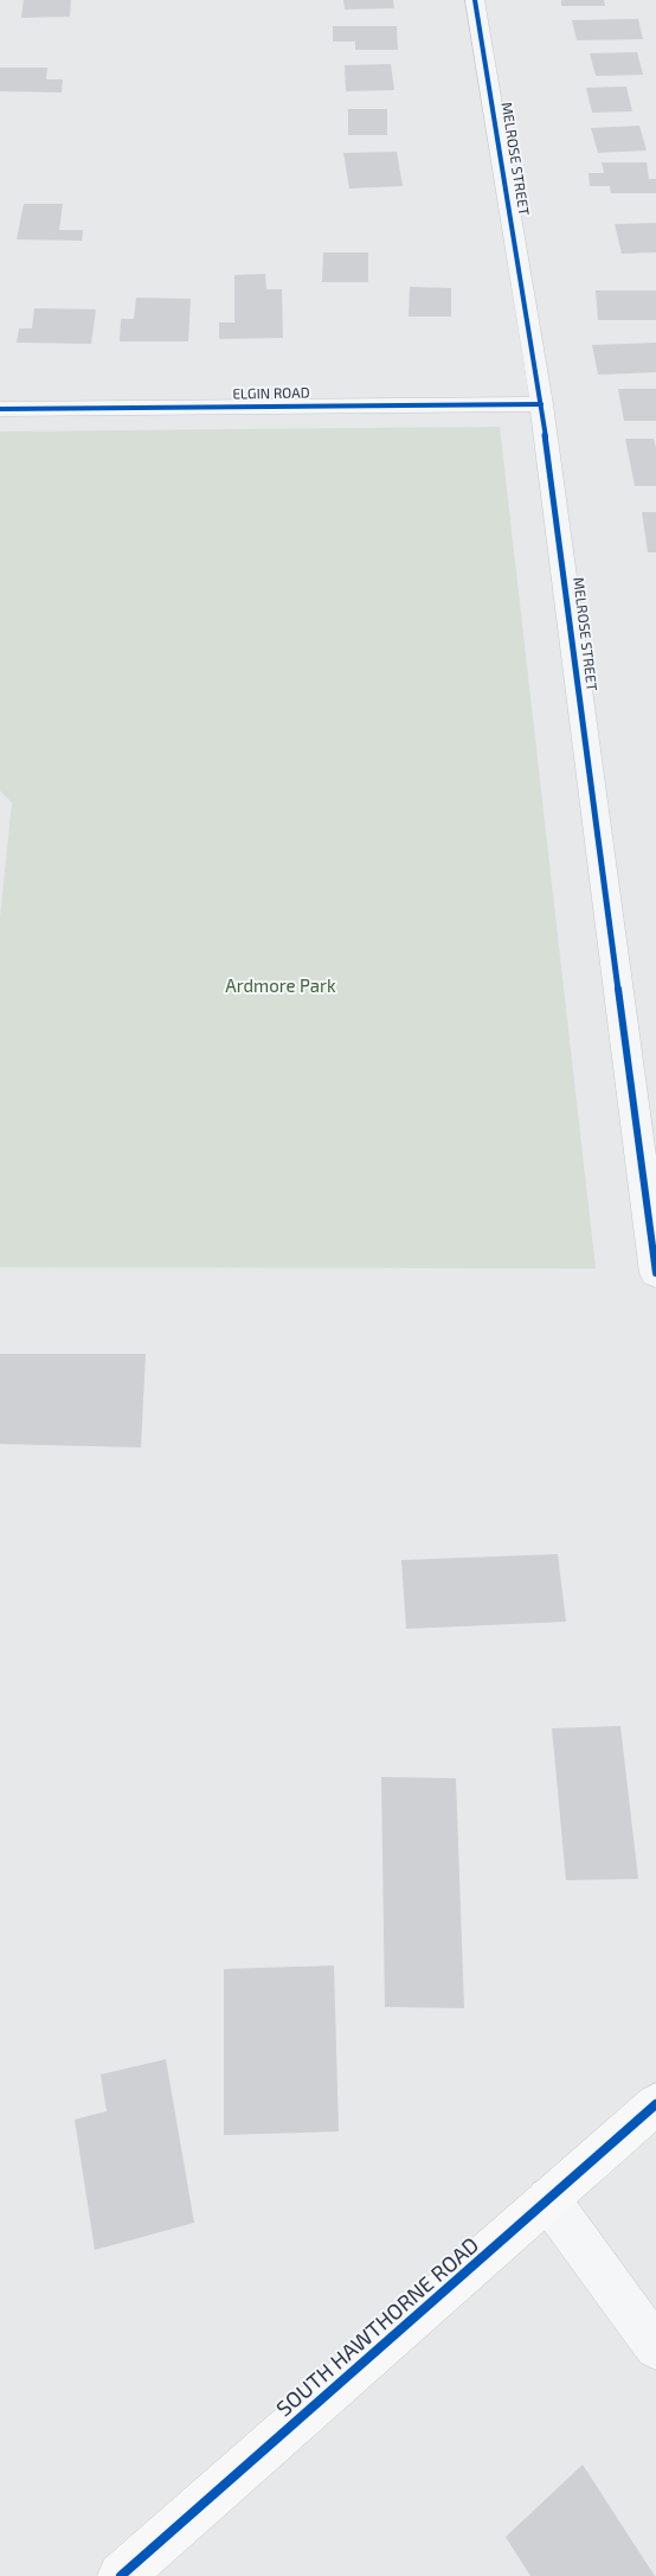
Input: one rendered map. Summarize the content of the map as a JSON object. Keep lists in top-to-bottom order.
{
  "streets": {
    "main road": ["SOUTH HAWTHORNE ROAD"],
    "street": ["MELROSE STREET", "ELGIN ROAD"]
  },
  "crossings": [
    ["MELROSE STREET", "ELGIN ROAD"]
  ],
  "parks": ["Ardmore Park"]
}
